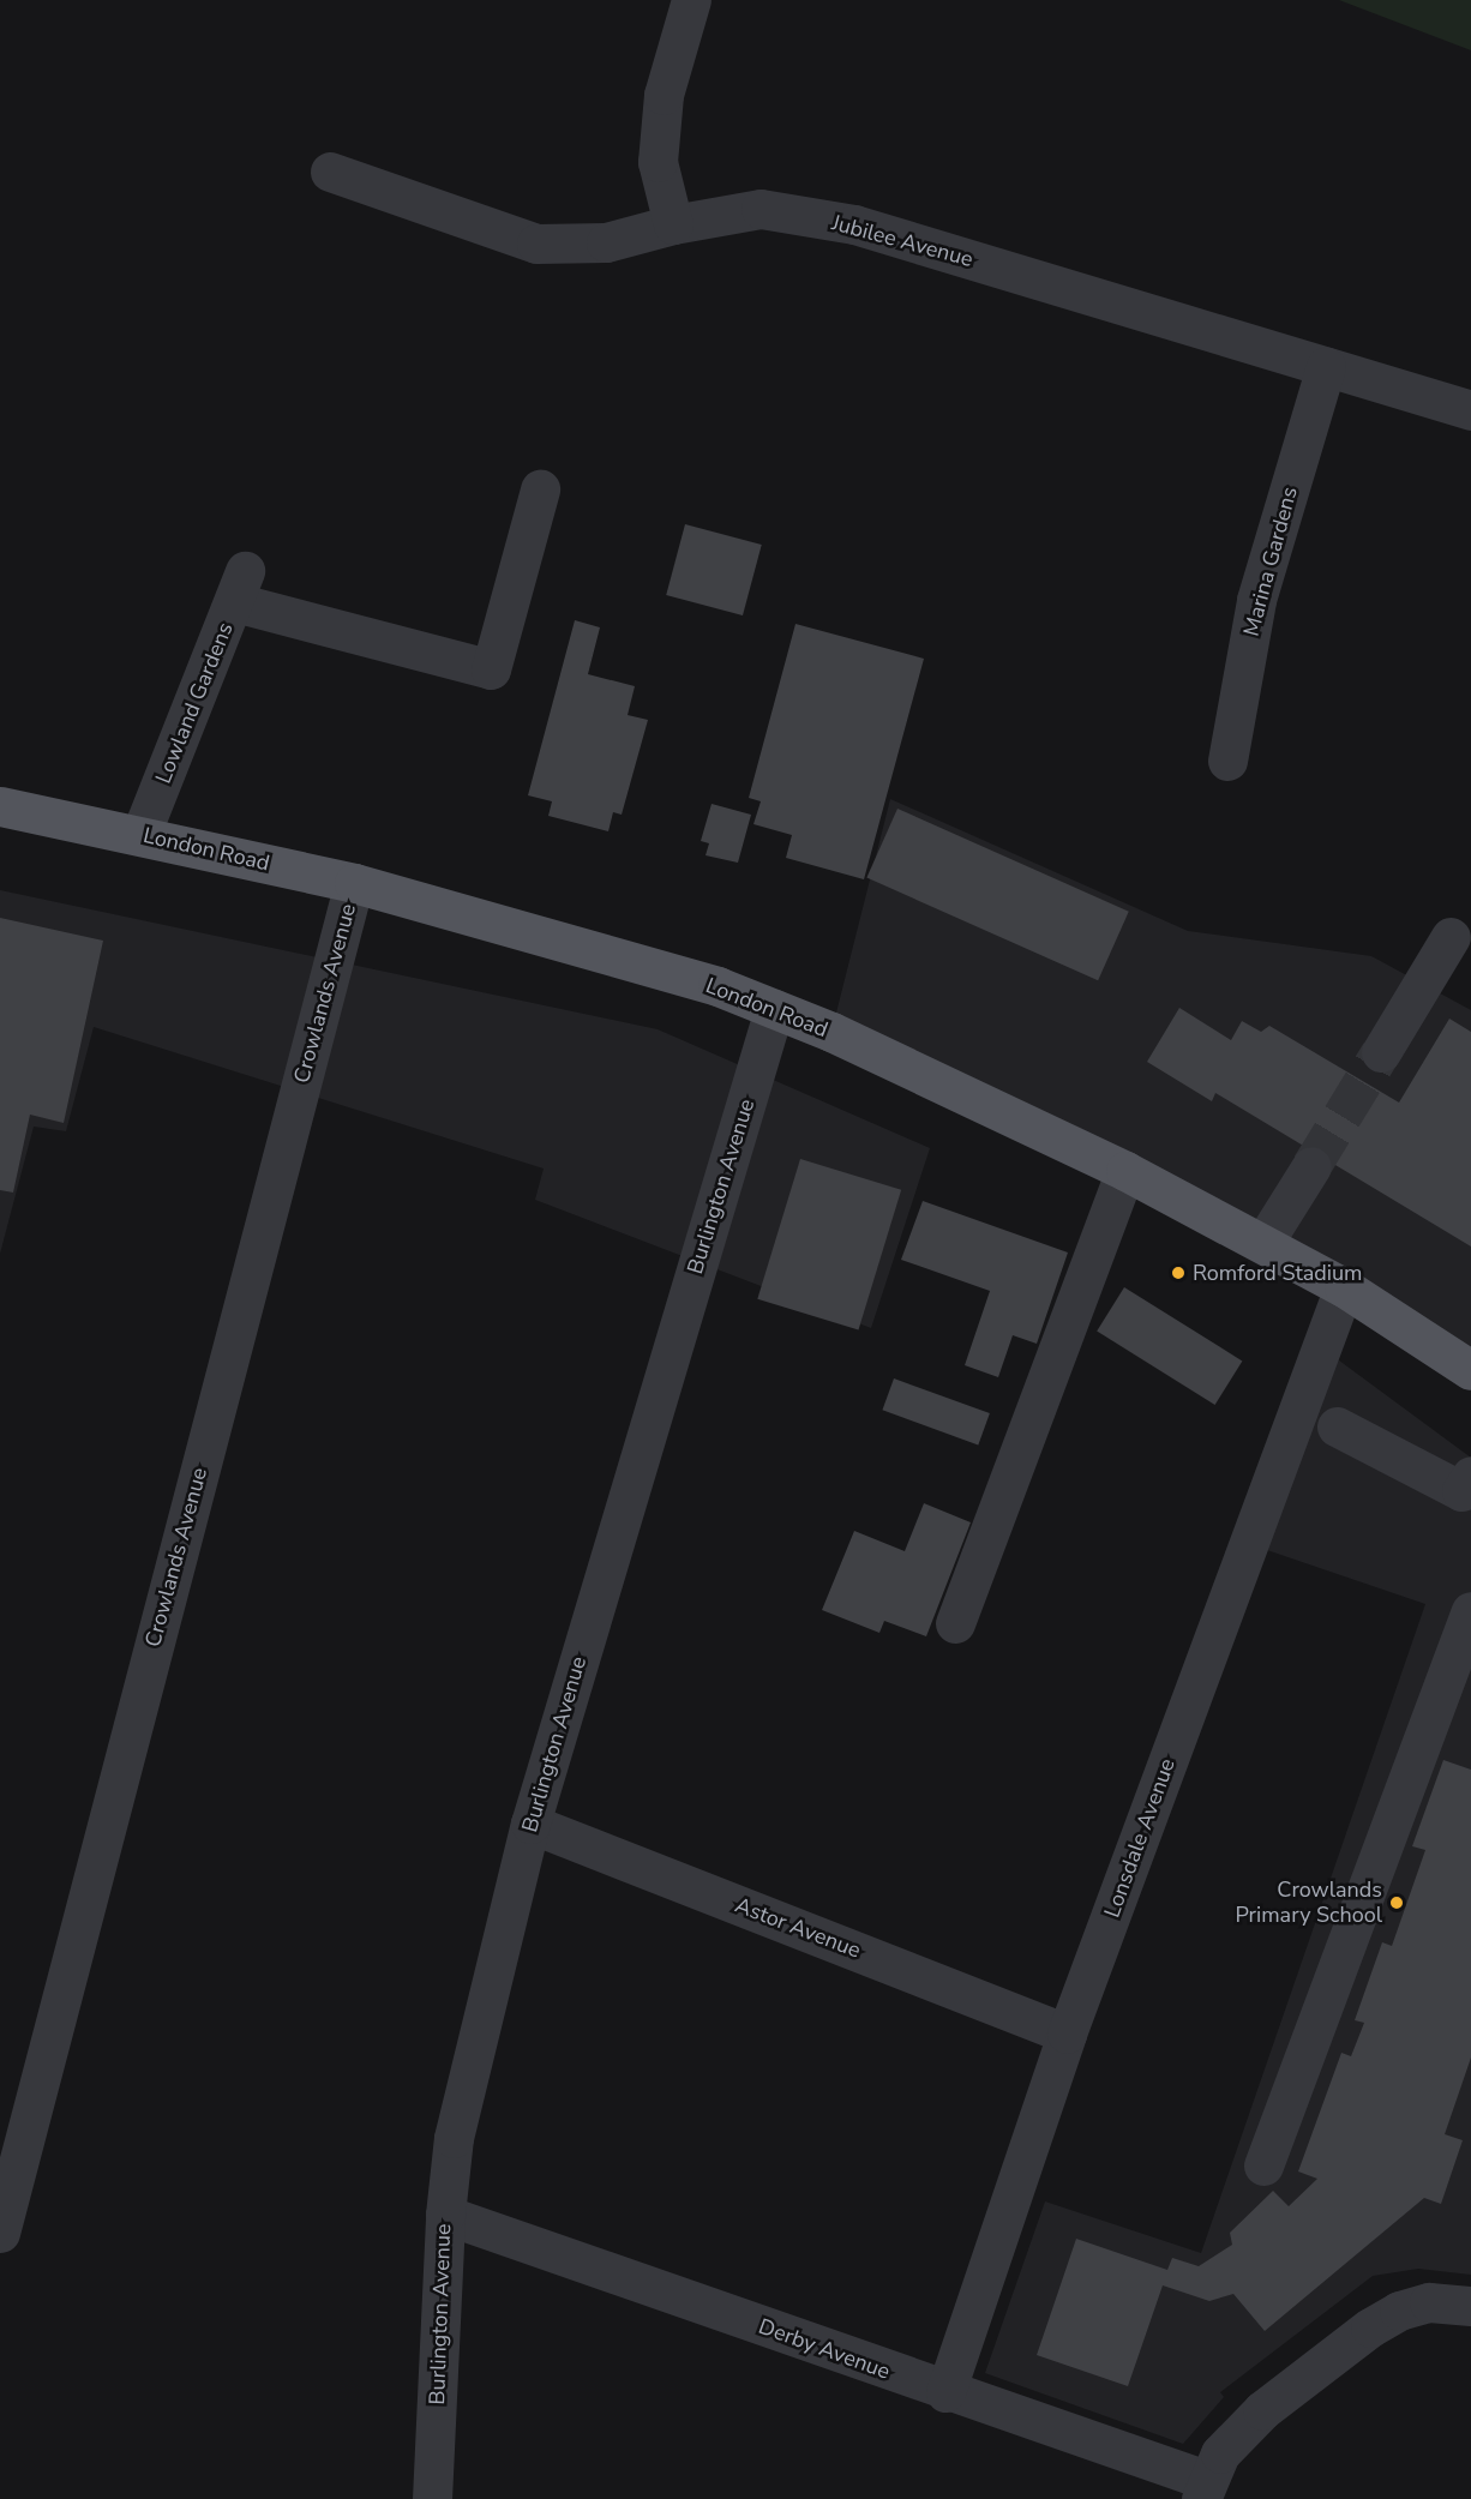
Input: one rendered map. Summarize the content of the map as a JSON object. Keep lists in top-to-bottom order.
{
  "streets": {
    "main road": ["London Road"],
    "street": [
      "Jubilee Avenue",
      "Marina Gardens",
      "Lowland Gardens",
      "Crowlands Avenue",
      "Burlington Avenue",
      "Lonsdale Avenue",
      "Astor Avenue",
      "Derby Avenue"
    ]
  },
  "crossings": [
    ["Jubilee Avenue", "Marina Gardens"],
    ["Lowland Gardens", "London Road"],
    ["London Road", "Crowlands Avenue"],
    ["London Road", "Burlington Avenue"],
    ["London Road", "Lonsdale Avenue"],
    ["Burlington Avenue", "Astor Avenue"],
    ["Burlington Avenue", "Derby Avenue"],
    ["Lonsdale Avenue", "Astor Avenue"],
    ["Lonsdale Avenue", "Derby Avenue"]
  ],
  "places": ["Romford Stadium", "Crowlands Primary School"]
}
